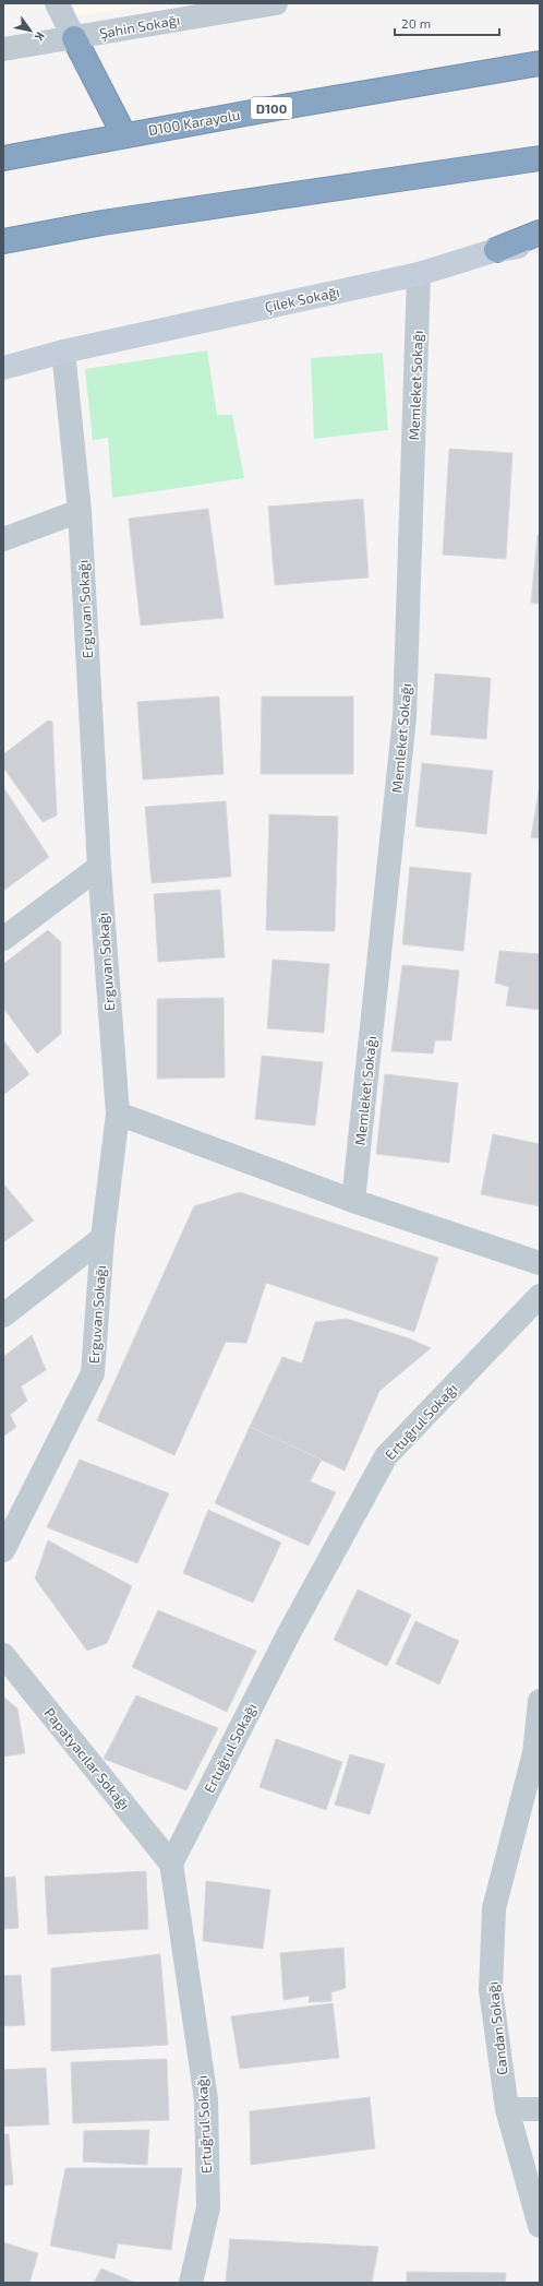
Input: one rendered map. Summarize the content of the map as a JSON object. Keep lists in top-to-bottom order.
{
  "streets": {
    "highway": ["D100", "D100 Karayolu"],
    "main road": ["Çilek Sokağı"],
    "street": [
      "Şahin Sokağı",
      "Memleket Sokağı",
      "Erguvan Sokağı",
      "Ertuğrul Sokağı",
      "Papatyacılar Sokağı",
      "Candan Sokağı"
    ]
  },
  "crossings": [
    ["Çilek Sokağı", "Memleket Sokağı"],
    ["Çilek Sokağı", "Erguvan Sokağı"],
    ["Ertuğrul Sokağı", "Papatyacılar Sokağı"]
  ],
  "scale_bar": "20 m",
  "north": "bottom right"
}
